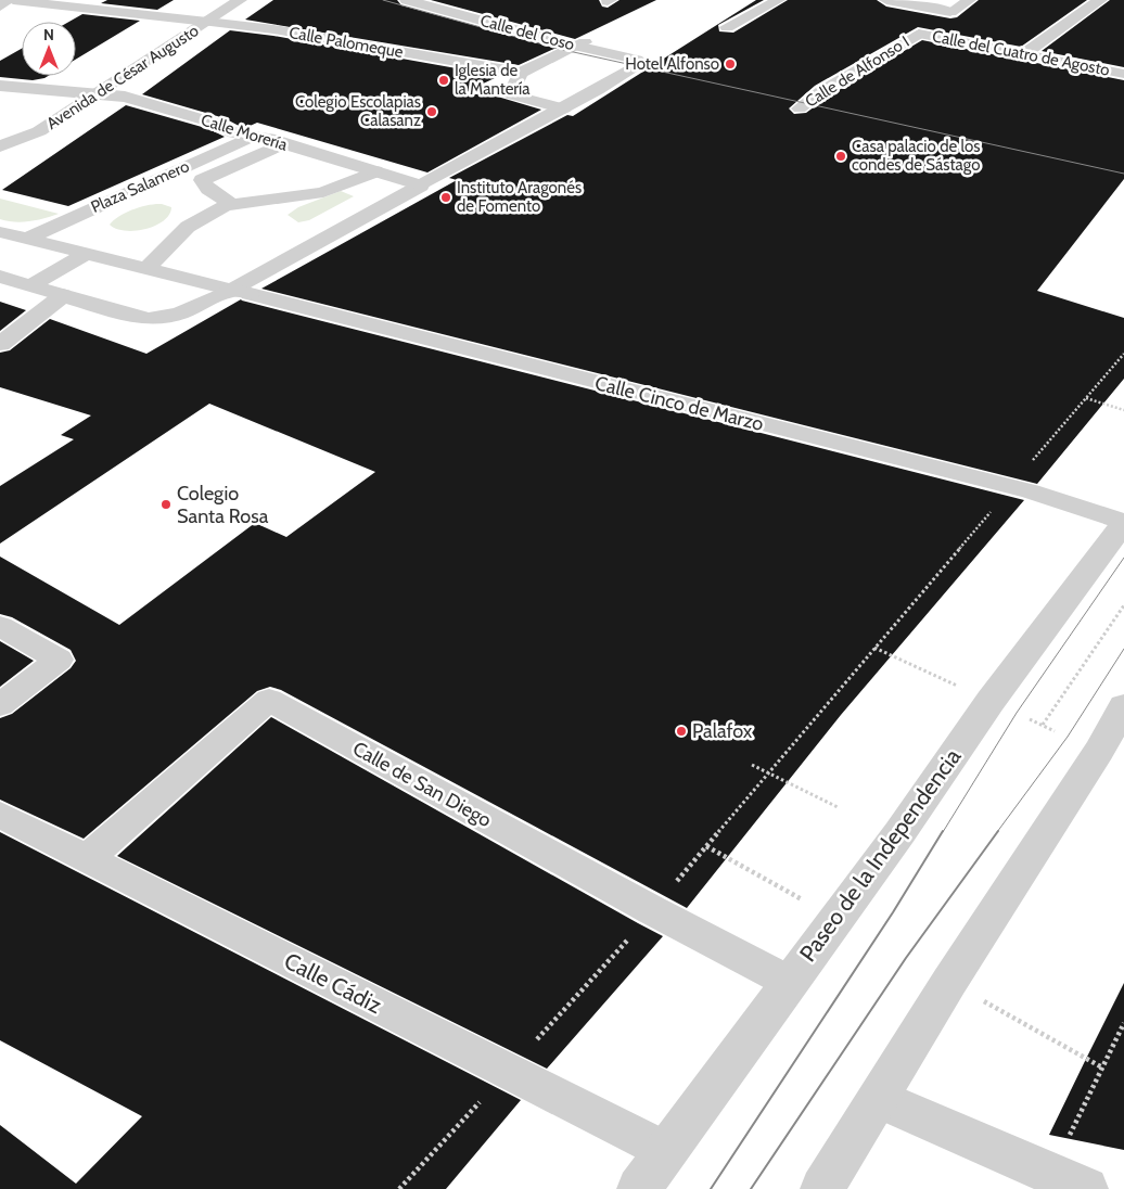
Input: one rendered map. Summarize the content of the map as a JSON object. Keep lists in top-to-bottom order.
{
  "streets": {
    "street": [
      "Calle del Coso",
      "Calle Palomeque",
      "Calle del Cuatro de Agosto",
      "Calle de Alfonso I",
      "Avenida de César Augusto",
      "Calle Morería",
      "Plaza Salamero",
      "Calle Cinco de Marzo",
      "Calle de San Diego",
      "Paseo de la Independencia",
      "Calle Cádiz"
    ]
  },
  "crossings": [
    ["Calle Palomeque", "Avenida de César Augusto"],
    ["Calle del Cuatro de Agosto", "Calle de Alfonso I"],
    ["Avenida de César Augusto", "Calle Morería"],
    ["Calle Morería", "Plaza Salamero"],
    ["Calle Cinco de Marzo", "Paseo de la Independencia"],
    ["Calle de San Diego", "Paseo de la Independencia"],
    ["Calle de San Diego", "Calle Cádiz"],
    ["Paseo de la Independencia", "Calle Cádiz"]
  ],
  "places": [
    "Hotel Alfonso",
    "Iglesia de la Mantería",
    "Colegio Escolapias Calasanz",
    "Casa palacio de los condes de Sástago",
    "Instituto Aragonés de Fomento",
    "Colegio Santa Rosa",
    "Palafox"
  ],
  "north": "top"
}
